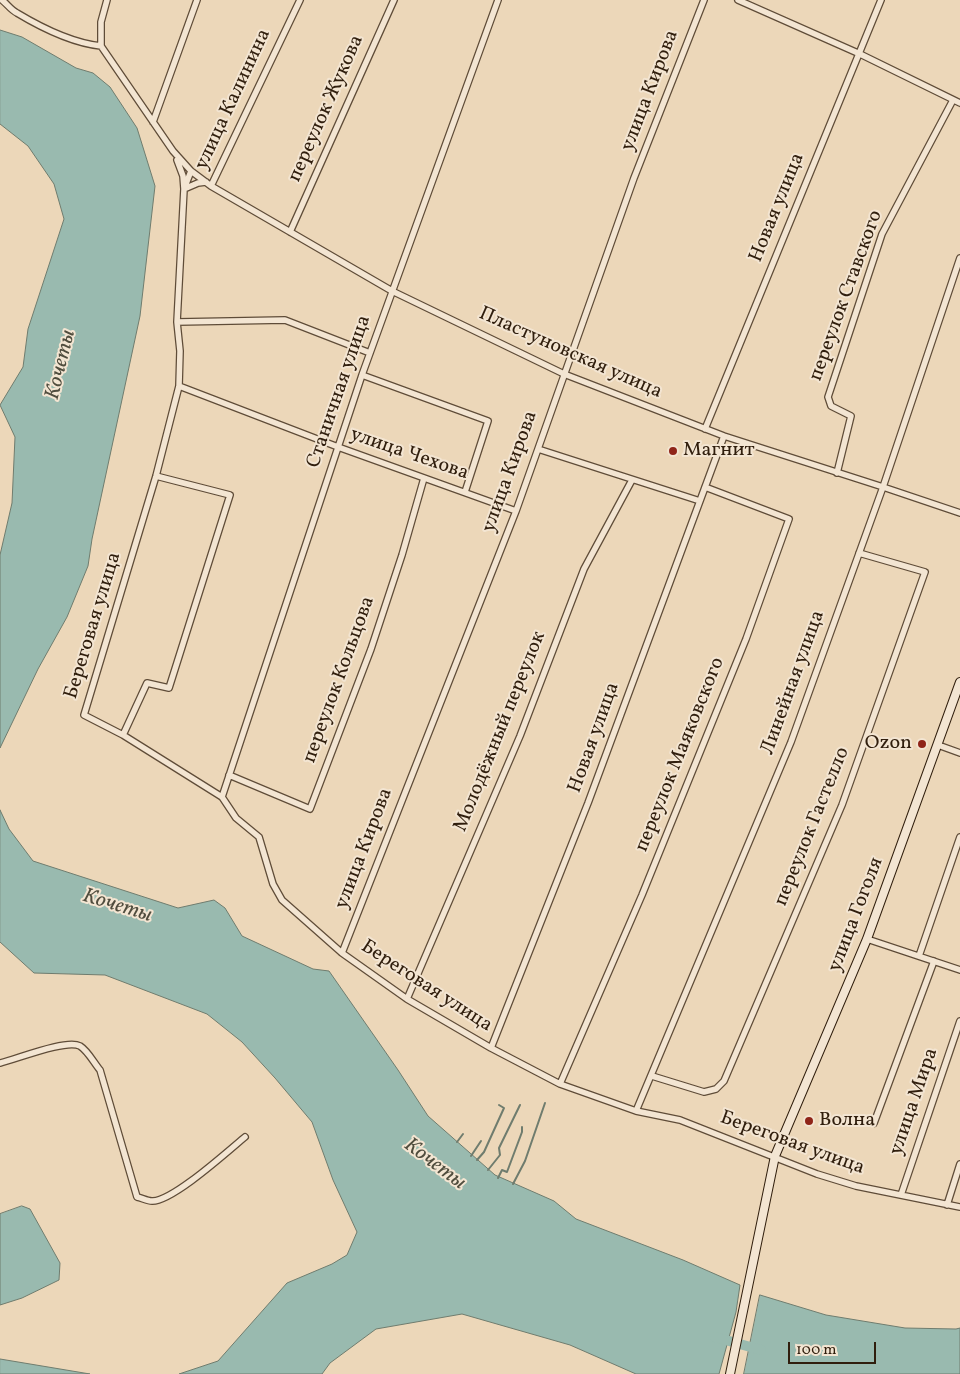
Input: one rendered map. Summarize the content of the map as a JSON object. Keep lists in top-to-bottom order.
{
  "streets": {
    "street": [
      "улица Кирова",
      "улица Калинина",
      "переулок Жукова",
      "Новая улица",
      "переулок Ставского",
      "Пластуновская улица",
      "Станичная улица",
      "улица Чехова",
      "Береговая улица",
      "переулок Кольцова",
      "Линейная улица",
      "Молодёжный переулок",
      "переулок Маяковского",
      "переулок Гастелло",
      "улица Гоголя",
      "улица Мира"
    ]
  },
  "crossings": [
    ["улица Кирова", "Пластуновская улица"],
    ["улица Кирова", "улица Чехова"],
    ["улица Кирова", "Береговая улица"],
    ["улица Калинина", "Пластуновская улица"],
    ["переулок Жукова", "Пластуновская улица"],
    ["Новая улица", "Пластуновская улица"],
    ["Новая улица", "Береговая улица"],
    ["Новая улица", "переулок Маяковского"],
    ["переулок Ставского", "Пластуновская улица"],
    ["Пластуновская улица", "Станичная улица"],
    ["Пластуновская улица", "Береговая улица"],
    ["Пластуновская улица", "Линейная улица"],
    ["Станичная улица", "улица Чехова"],
    ["Станичная улица", "Береговая улица"],
    ["Станичная улица", "переулок Кольцова"],
    ["улица Чехова", "Береговая улица"],
    ["улица Чехова", "переулок Кольцова"],
    ["Береговая улица", "Линейная улица"],
    ["Береговая улица", "Молодёжный переулок"],
    ["Береговая улица", "переулок Маяковского"],
    ["Береговая улица", "улица Гоголя"],
    ["Береговая улица", "улица Мира"],
    ["Линейная улица", "переулок Гастелло"]
  ],
  "water": ["Кочеты"],
  "places": ["Магнит", "Ozon", "Волна"],
  "scale_bar": "100 m"
}
